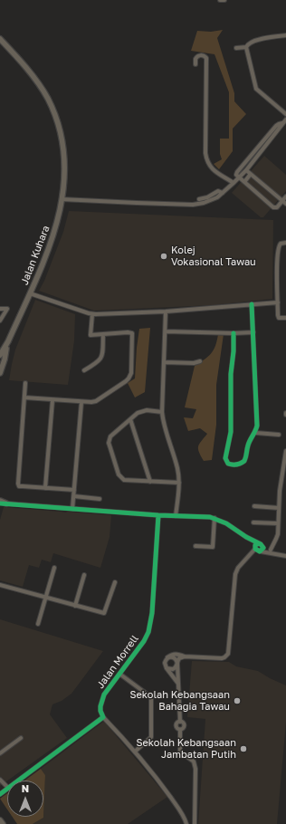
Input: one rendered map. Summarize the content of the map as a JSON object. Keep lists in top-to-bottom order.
{
  "streets": {
    "main road": ["Jalan Kuhara"],
    "street": ["Jalan Morrell"]
  },
  "places": ["Kolej Vokasional Tawau", "Sekolah Kebangsaan Bahagia Tawau", "Sekolah Kebangsaan Jambatan Putih"],
  "north": "top"
}
